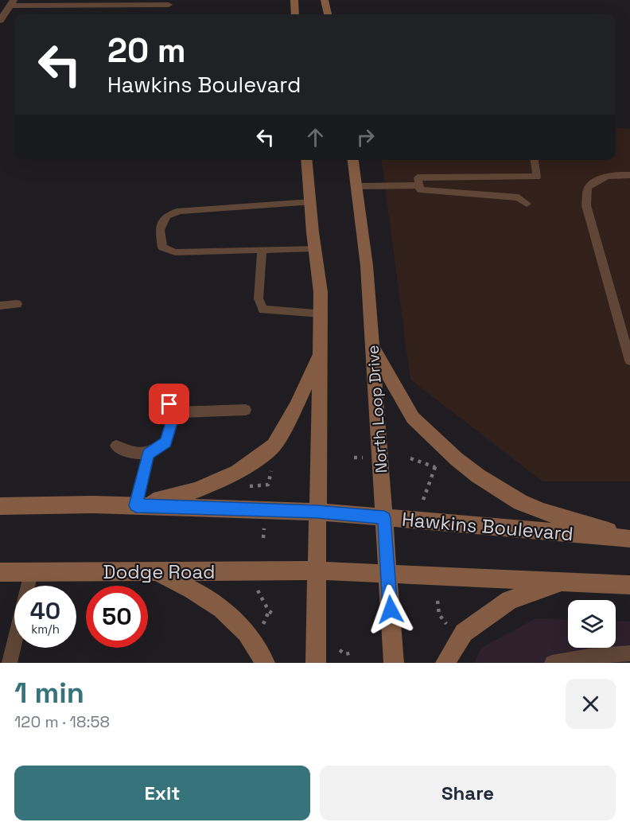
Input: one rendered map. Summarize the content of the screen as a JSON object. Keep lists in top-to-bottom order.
{
  "streets": {
    "main road": ["North Loop Drive", "Hawkins Boulevard", "Dodge Road"]
  },
  "crossings": [
    ["North Loop Drive", "Hawkins Boulevard"]
  ],
  "page": {
    "turn": ["20 m", "Hawkins Boulevard"],
    "speed": "40 km/h",
    "limit": "50",
    "heading": ["1 min", "120 m · 18:58"],
    "buttons": ["Exit", "Share"]
  }
}
